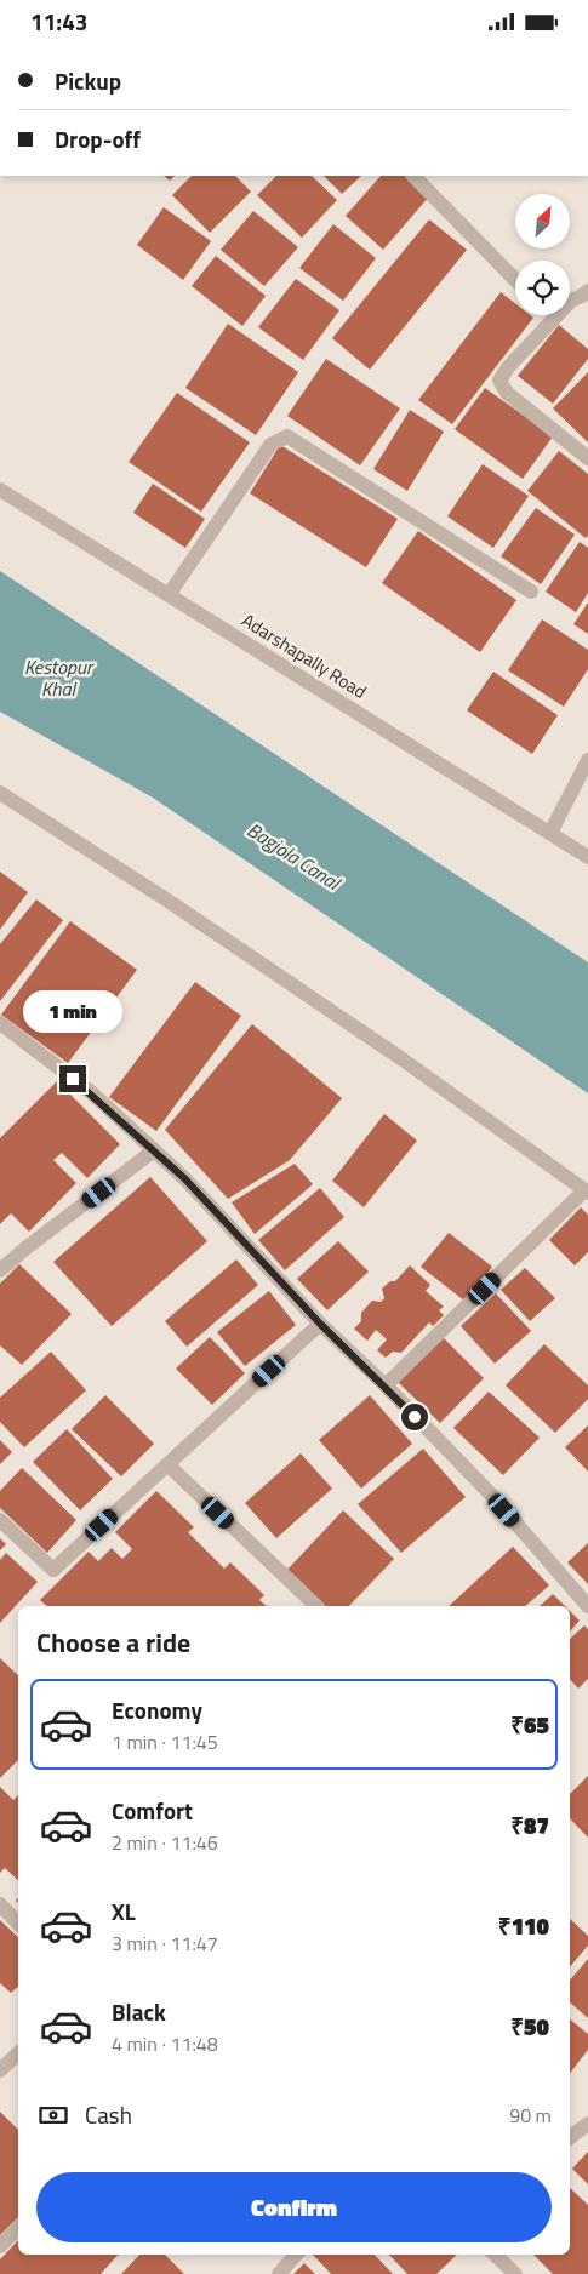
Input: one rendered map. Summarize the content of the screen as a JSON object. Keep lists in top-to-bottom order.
{
  "streets": {
    "street": ["Adarshapally Road"]
  },
  "water": ["Kestopur Khal", "Bagjola Canal"],
  "north": "top right",
  "page": {
    "status": "11:43",
    "banner": ["Pickup", "Drop-off"],
    "bubble": "1 min",
    "heading": "Choose a ride",
    "list": [
      {
        "name": "Economy",
        "note": "1 min · 11:45",
        "value": "₹65"
      },
      {
        "name": "Comfort",
        "note": "2 min · 11:46",
        "value": "₹87"
      },
      {
        "name": "XL",
        "note": "3 min · 11:47",
        "value": "₹110"
      },
      {
        "name": "Black",
        "note": "4 min · 11:48",
        "value": "₹50"
      }
    ],
    "pay": ["Cash", "90 m"],
    "buttons": "Confirm"
  }
}
